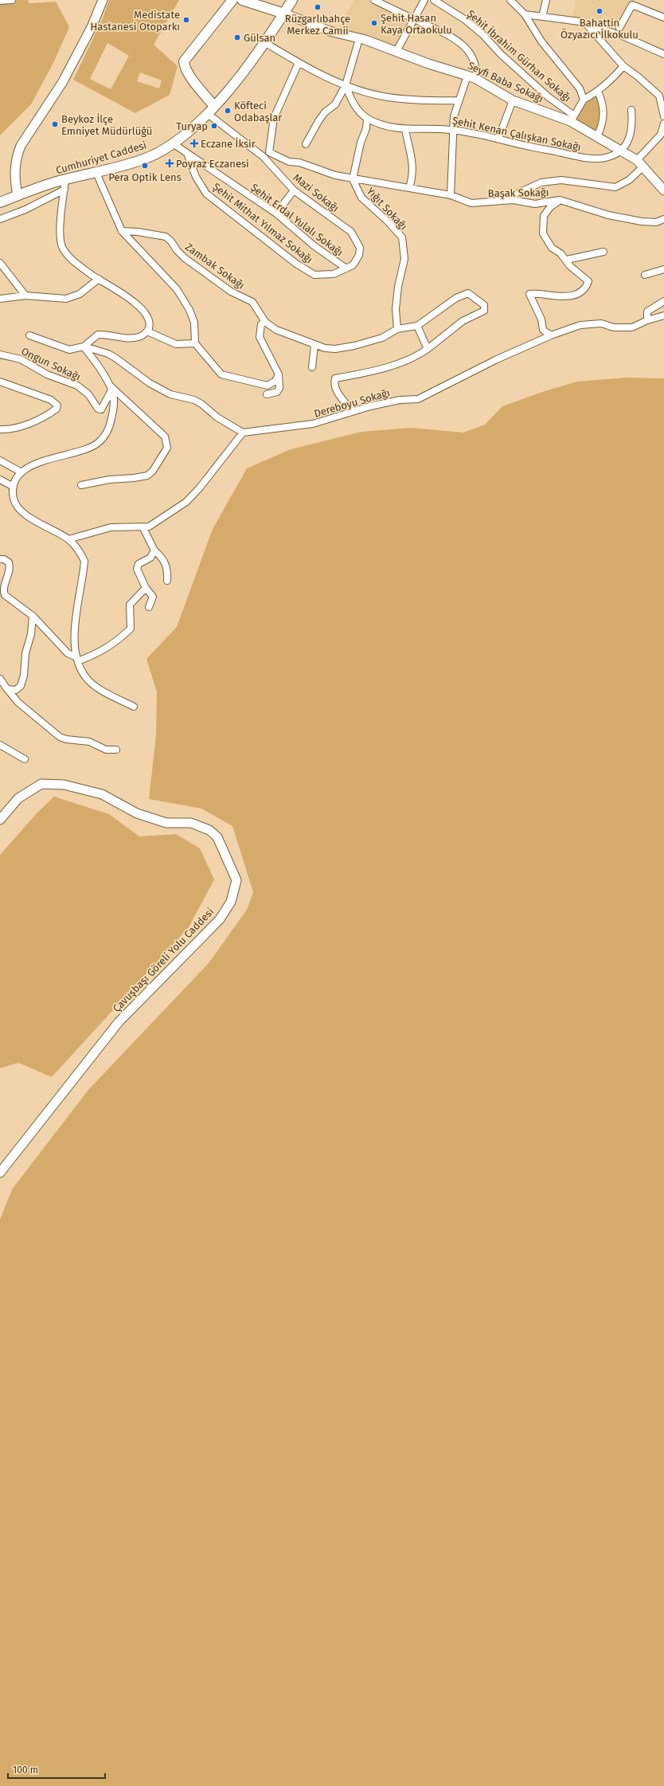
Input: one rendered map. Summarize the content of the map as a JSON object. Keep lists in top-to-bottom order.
{
  "streets": {
    "main road": ["Seyfi Baba Sokağı", "Cumhuriyet Caddesi", "Çavuşbaşı Göreli Yolu Caddesi"],
    "street": [
      "Şehit İbrahim Gürhan Sokağı",
      "Şehit Kenan Çalışkan Sokağı",
      "Mazi Sokağı",
      "Başak Sokağı",
      "Yığıt Sokağı",
      "Şehit Erdal Yulalı Sokağı",
      "Şehit Mithat Yılmaz Sokağı",
      "Zambak Sokağı",
      "Ongun Sokağı",
      "Dereboyu Sokağı"
    ]
  },
  "crossings": [
    ["Şehit İbrahim Gürhan Sokağı", "Seyfi Baba Sokağı"],
    ["Seyfi Baba Sokağı", "Şehit Kenan Çalışkan Sokağı"],
    ["Seyfi Baba Sokağı", "Cumhuriyet Caddesi"],
    ["Cumhuriyet Caddesi", "Mazi Sokağı"],
    ["Cumhuriyet Caddesi", "Şehit Erdal Yulalı Sokağı"],
    ["Mazi Sokağı", "Şehit Erdal Yulalı Sokağı"],
    ["Mazi Sokağı", "Şehit Mithat Yılmaz Sokağı"],
    ["Başak Sokağı", "Yığıt Sokağı"],
    ["Yığıt Sokağı", "Zambak Sokağı"],
    ["Şehit Erdal Yulalı Sokağı", "Şehit Mithat Yılmaz Sokağı"]
  ],
  "places": {
    "other": [
      "Rüzgarlıbahçe Merkez Camii",
      "Bahattin Özyazıcı İlkokulu",
      "Medistate Hastanesi Otoparkı",
      "Şehit Hasan Kaya Ortaokulu",
      "Gülsan",
      "Köfteci Odabaşlar",
      "Beykoz İlçe Emniyet Müdürlüğü",
      "Turyap",
      "Pera Optik Lens"
    ],
    "health": ["Eczane İksir", "Poyraz Eczanesi"]
  },
  "scale_bar": "100 m"
}
